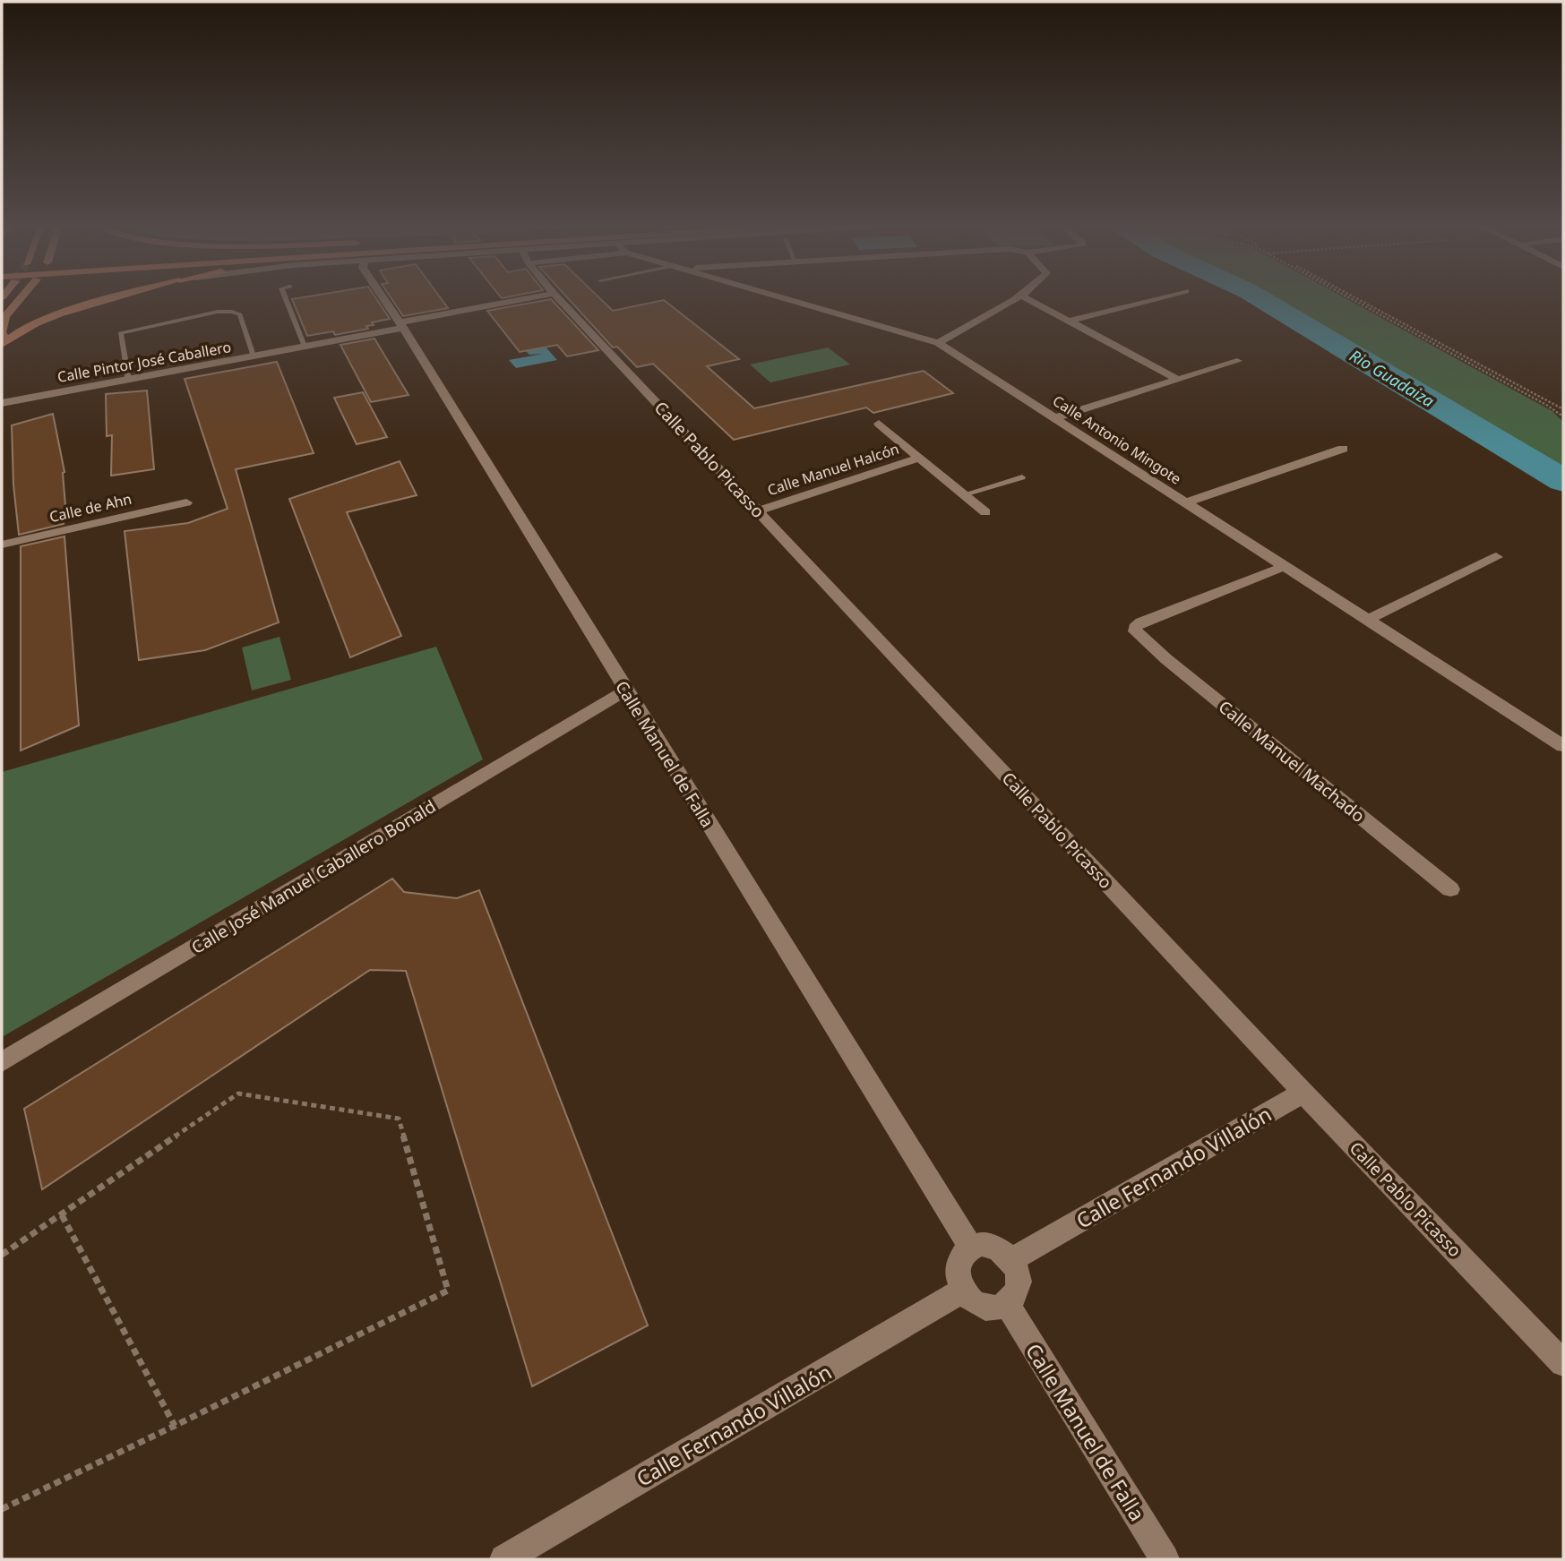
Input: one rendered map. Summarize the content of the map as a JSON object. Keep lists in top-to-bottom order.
{
  "streets": {
    "street": [
      "Calle Pintor José Caballero",
      "Calle Antonio Mingote",
      "Calle Pablo Picasso",
      "Calle Manuel Halcón",
      "Calle de Ahn",
      "Calle Manuel de Falla",
      "Calle Manuel Machado",
      "Calle José Manuel Caballero Bonald",
      "Calle Fernando Villalón"
    ]
  },
  "crossings": [
    ["Calle Pintor José Caballero", "Calle Manuel de Falla"],
    ["Calle Antonio Mingote", "Calle Manuel Machado"],
    ["Calle Pablo Picasso", "Calle Manuel Halcón"],
    ["Calle Pablo Picasso", "Calle Fernando Villalón"],
    ["Calle Manuel de Falla", "Calle José Manuel Caballero Bonald"],
    ["Calle Manuel de Falla", "Calle Fernando Villalón"]
  ],
  "water": ["Rio Guadaiza"]
}
